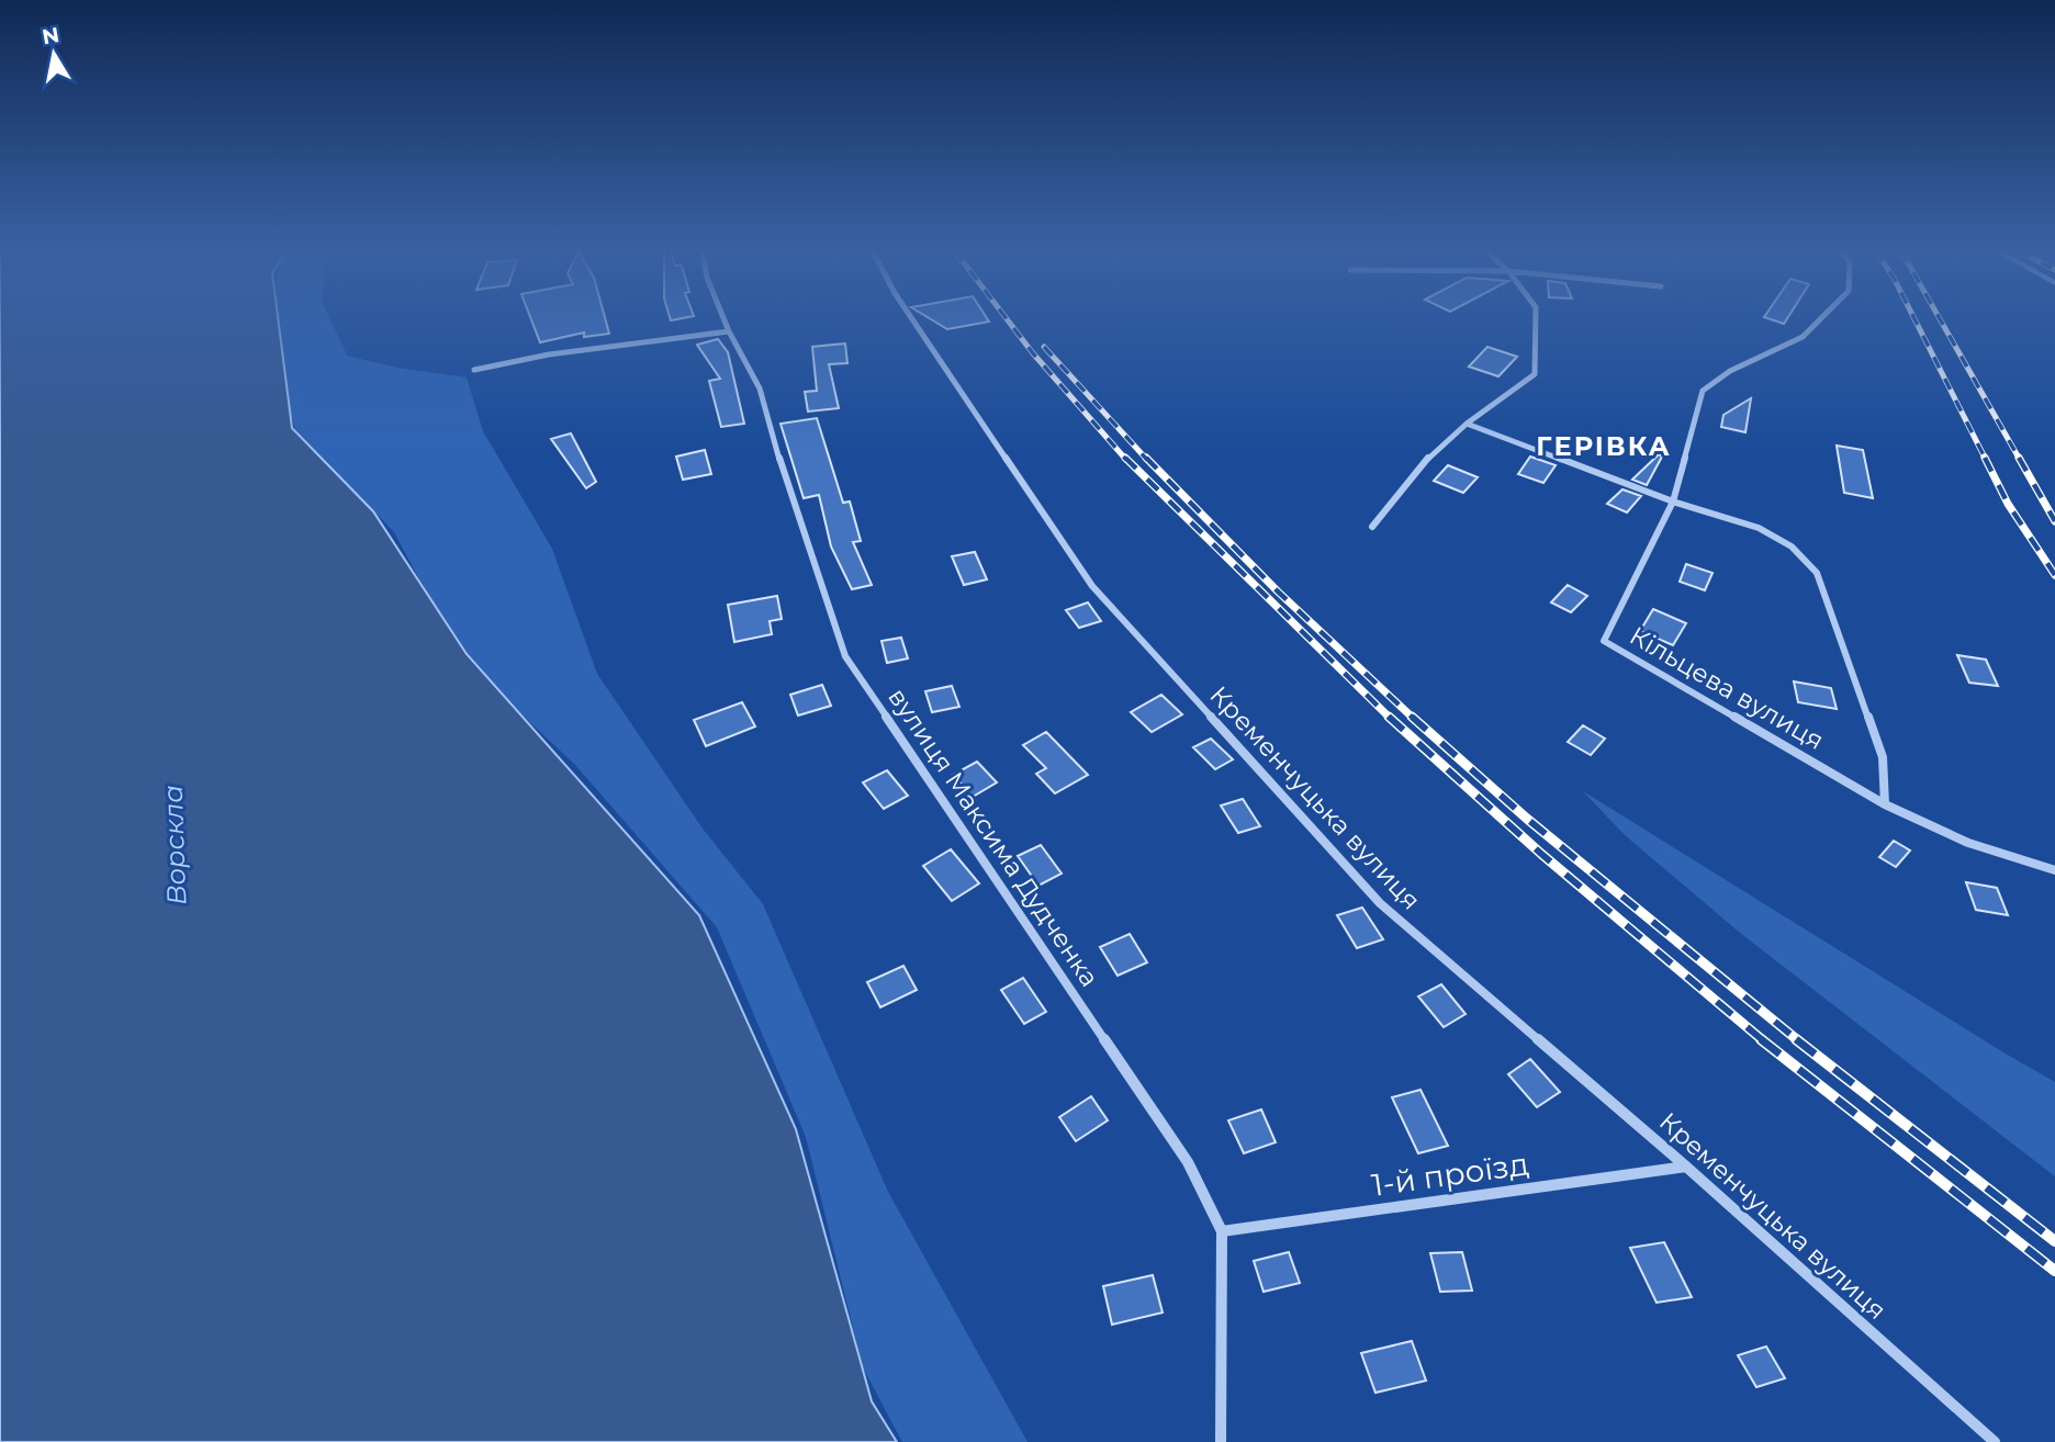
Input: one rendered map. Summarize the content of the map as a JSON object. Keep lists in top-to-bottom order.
{
  "streets": {
    "street": [
      "Кільцева вулиця",
      "Кременчуцька вулиця",
      "вулиця Максима Дудченка",
      "1-й проїзд"
    ]
  },
  "crossings": [
    ["Кременчуцька вулиця", "1-й проїзд"],
    ["вулиця Максима Дудченка", "1-й проїзд"]
  ],
  "districts": ["ГЕРІВКА"],
  "water": ["Ворскла"],
  "north": "top"
}
